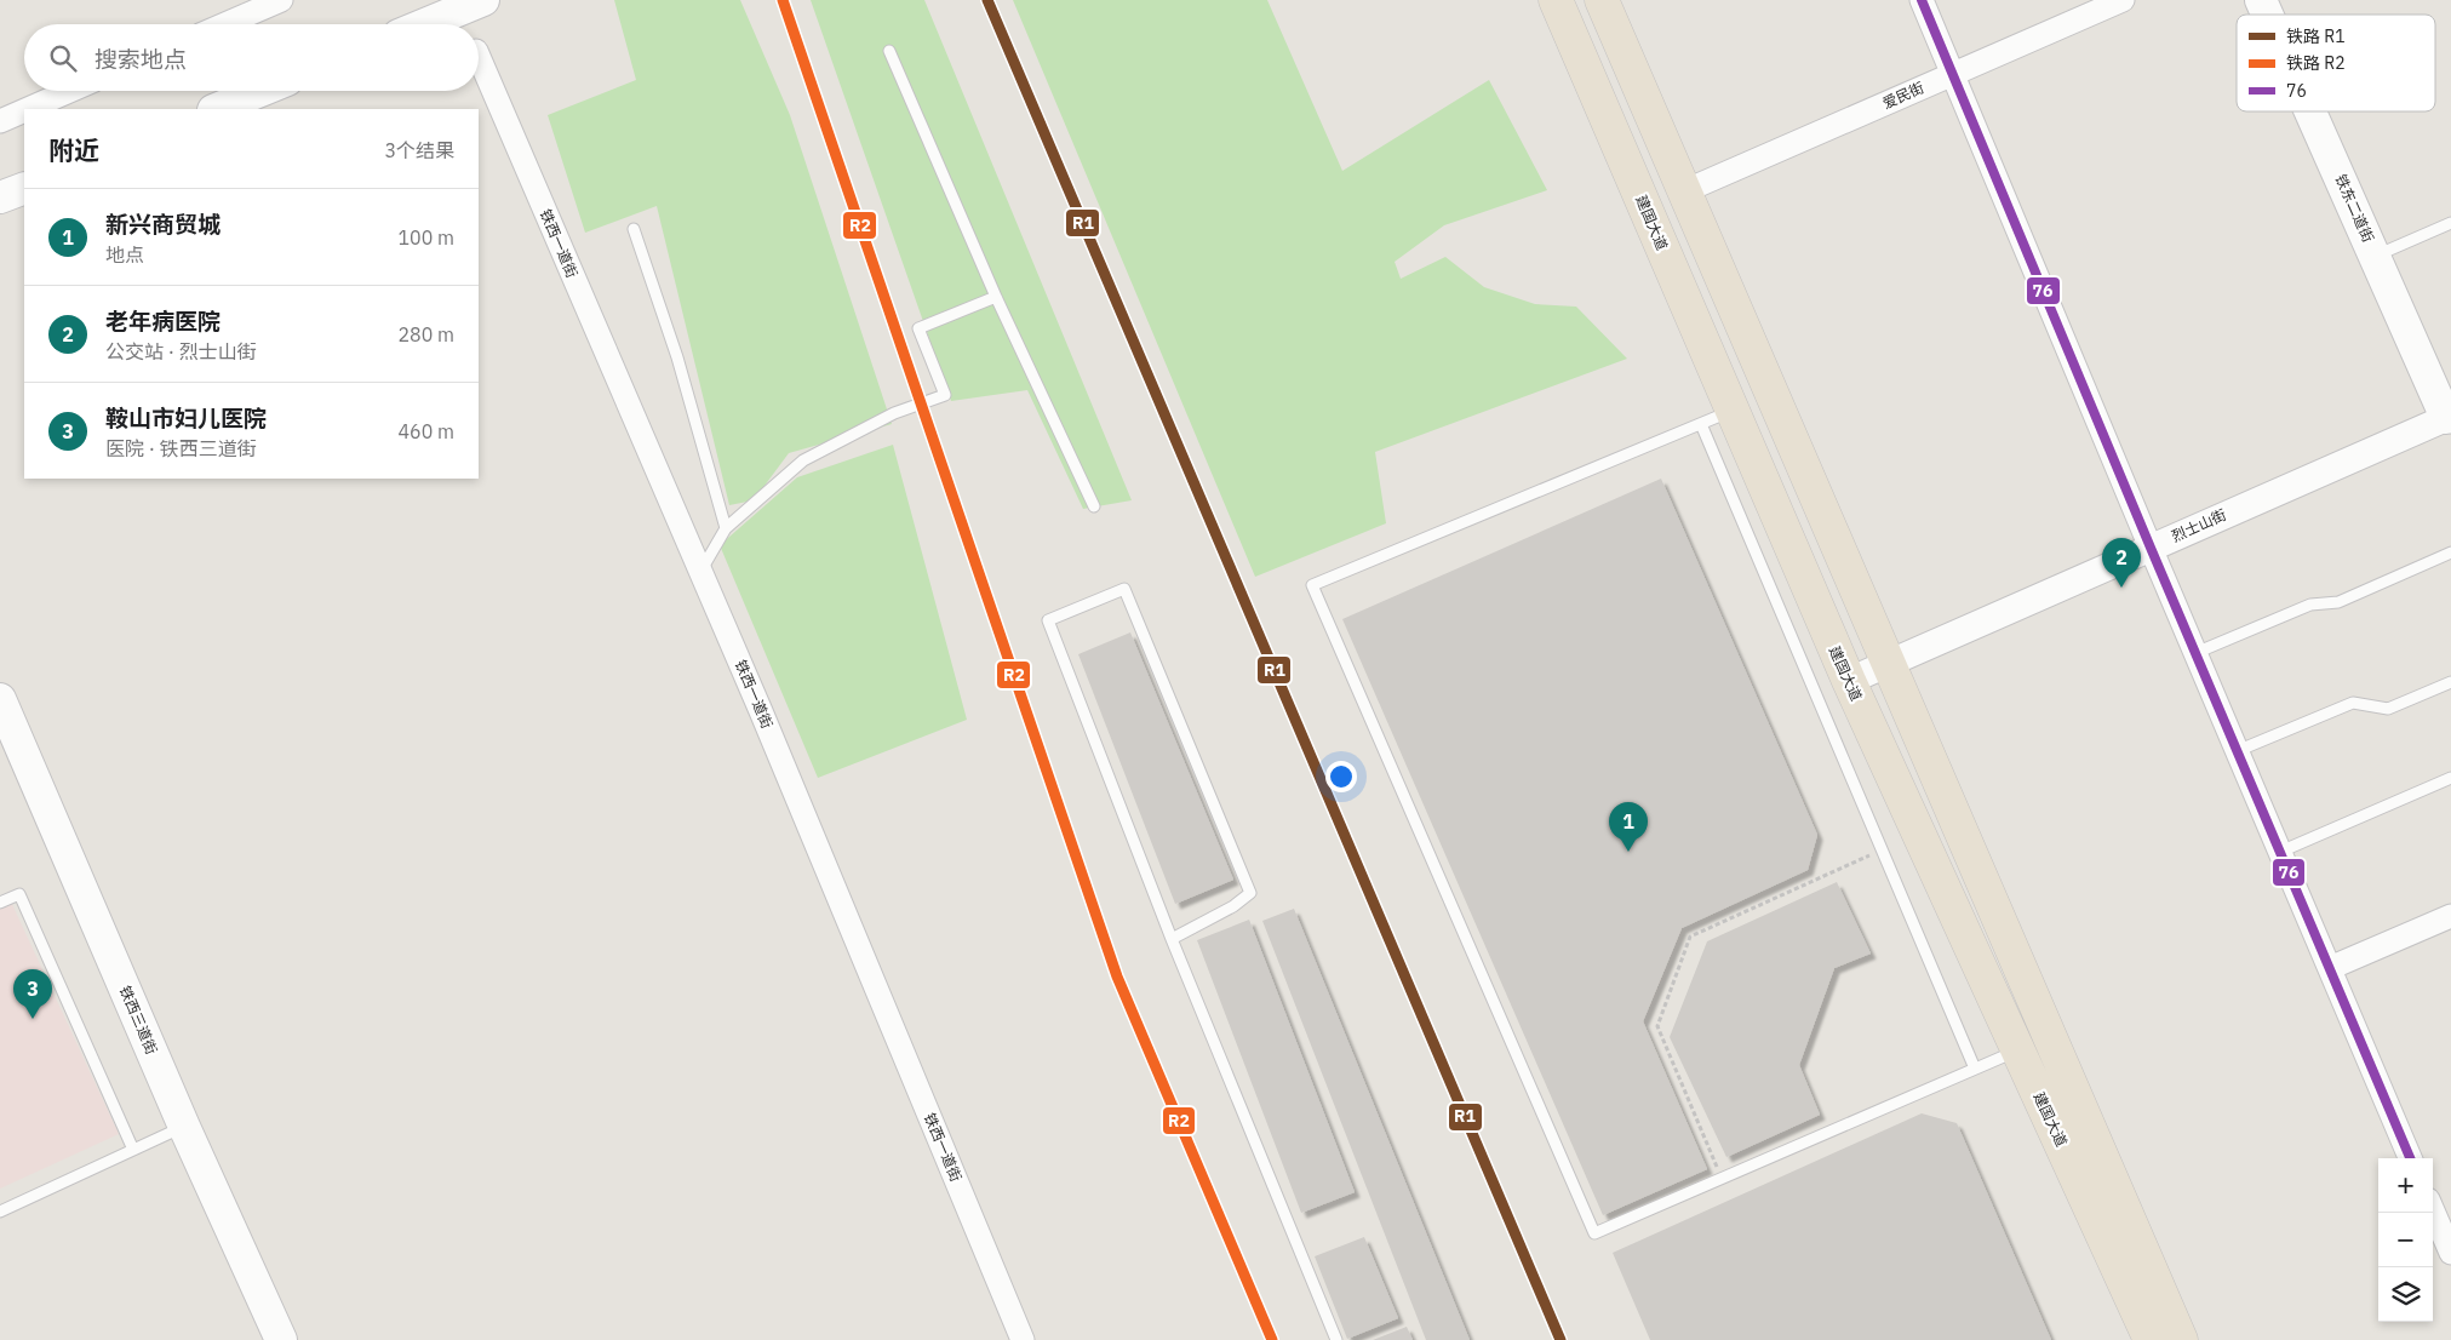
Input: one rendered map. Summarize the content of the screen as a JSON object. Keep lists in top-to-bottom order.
{
  "streets": {
    "highway": ["建国大道"],
    "main road": ["铁东二道街", "铁西三道街"],
    "street": ["爱民街", "铁西一道街", "烈士山街"]
  },
  "crossings": [
    ["铁东二道街", "烈士山街"],
    ["建国大道", "烈士山街"]
  ],
  "lines": ["rail line R1", "rail line R2", "transit line 76"],
  "legend": ["铁路 R1", "铁路 R2", "76"],
  "page": {
    "search": "搜索地点",
    "heading": ["附近", "3个结果"],
    "list": [
      {
        "mark": "1",
        "name": "新兴商贸城",
        "note": "地点",
        "value": "100 m"
      },
      {
        "mark": "2",
        "name": "老年病医院",
        "note": "公交站 · 烈士山街",
        "value": "280 m"
      },
      {
        "mark": "3",
        "name": "鞍山市妇儿医院",
        "note": "医院 · 铁西三道街",
        "value": "460 m"
      }
    ],
    "pins": ["2", "1", "3"],
    "map_buttons": ["+", "−"]
  }
}
